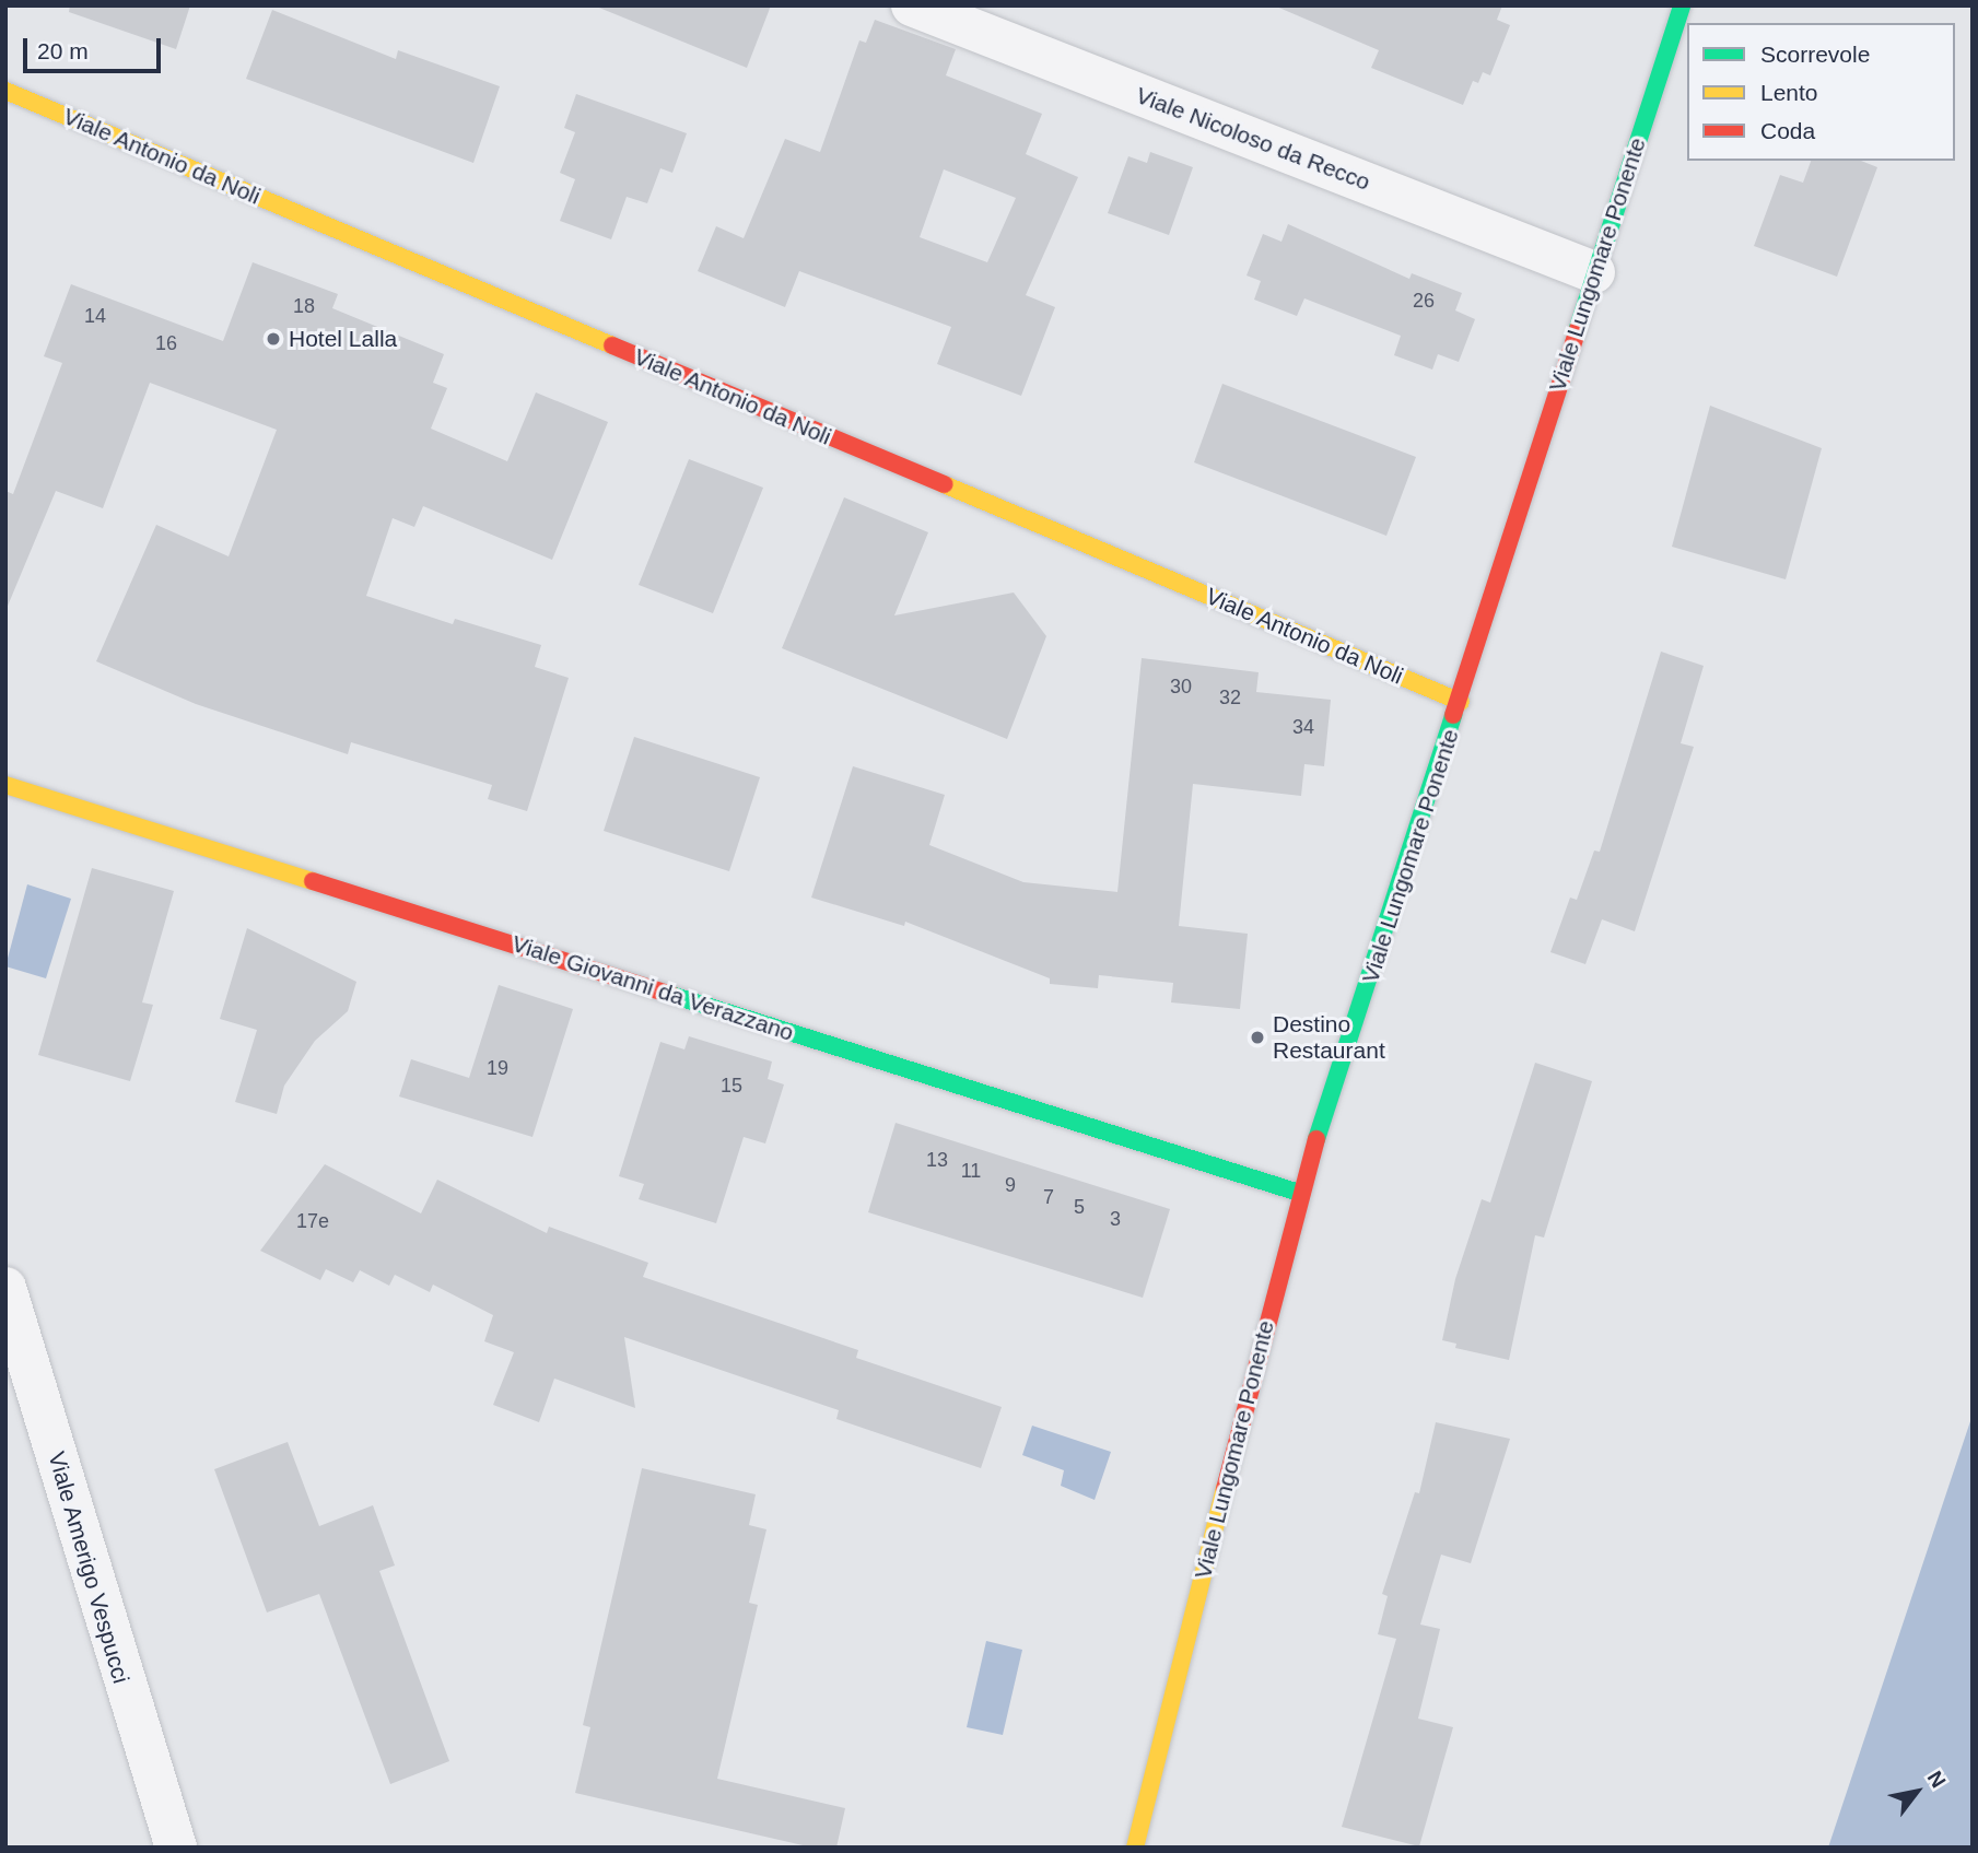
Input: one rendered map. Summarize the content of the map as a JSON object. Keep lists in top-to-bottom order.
{
  "streets": {
    "street": [
      "Viale Nicoloso da Recco",
      "Viale Antonio da Noli",
      "Viale Lungomare Ponente",
      "Viale Giovanni da Verazzano",
      "Viale Amerigo Vespucci"
    ]
  },
  "crossings": [
    ["Viale Nicoloso da Recco", "Viale Lungomare Ponente"],
    ["Viale Antonio da Noli", "Viale Lungomare Ponente"],
    ["Viale Lungomare Ponente", "Viale Giovanni da Verazzano"]
  ],
  "places": ["Hotel Lalla", "Destino Restaurant"],
  "house_numbers": [
    "26",
    "18",
    "14",
    "16",
    "30",
    "32",
    "34",
    "19",
    "15",
    "13",
    "11",
    "9",
    "7",
    "5",
    "3",
    "17e"
  ],
  "legend": ["Scorrevole", "Lento", "Coda"],
  "scale_bar": "20 m",
  "north": "top right"
}
